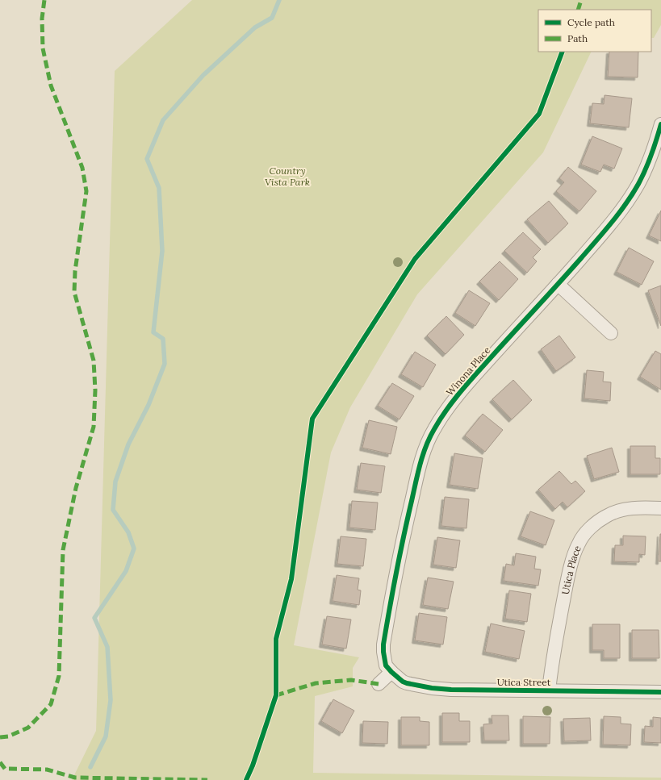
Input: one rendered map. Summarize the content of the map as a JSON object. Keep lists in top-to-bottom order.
{
  "streets": {
    "street": ["Winona Place", "Utica Place", "Utica Street"]
  },
  "crossings": [
    ["Winona Place", "Utica Street"],
    ["Utica Place", "Utica Street"]
  ],
  "parks": ["Country Vista Park"],
  "legend": ["Cycle path", "Path"]
}
